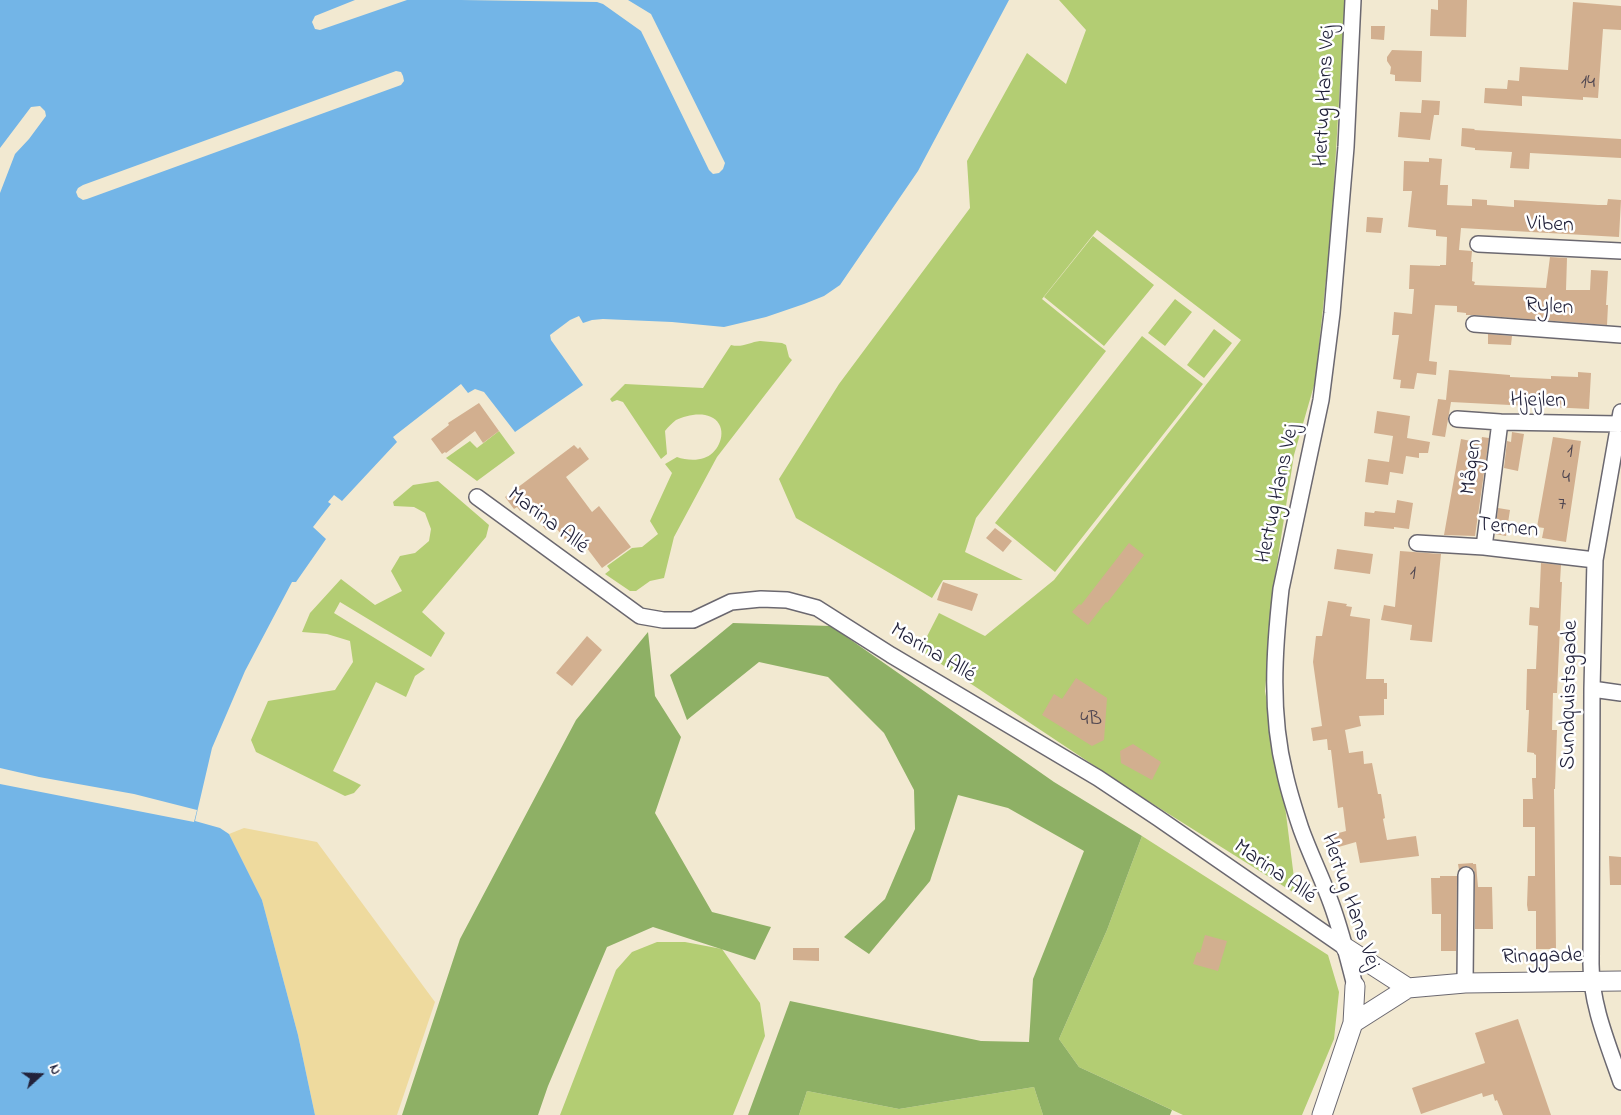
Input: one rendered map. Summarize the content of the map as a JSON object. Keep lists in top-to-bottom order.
{
  "streets": {
    "street": [
      "Hertug Hans Vej",
      "Viben",
      "Rylen",
      "Hjejlen",
      "Mågen",
      "Marina Allé",
      "Ternen",
      "Sundquistsgade",
      "Ringgade"
    ]
  },
  "crossings": [
    ["Hertug Hans Vej", "Marina Allé"],
    ["Hjejlen", "Mågen"],
    ["Hjejlen", "Sundquistsgade"],
    ["Mågen", "Ternen"],
    ["Ternen", "Sundquistsgade"],
    ["Sundquistsgade", "Ringgade"]
  ],
  "house_numbers": [
    "14",
    "1",
    "4",
    "7",
    "1",
    "4B"
  ],
  "north": "right"
}
